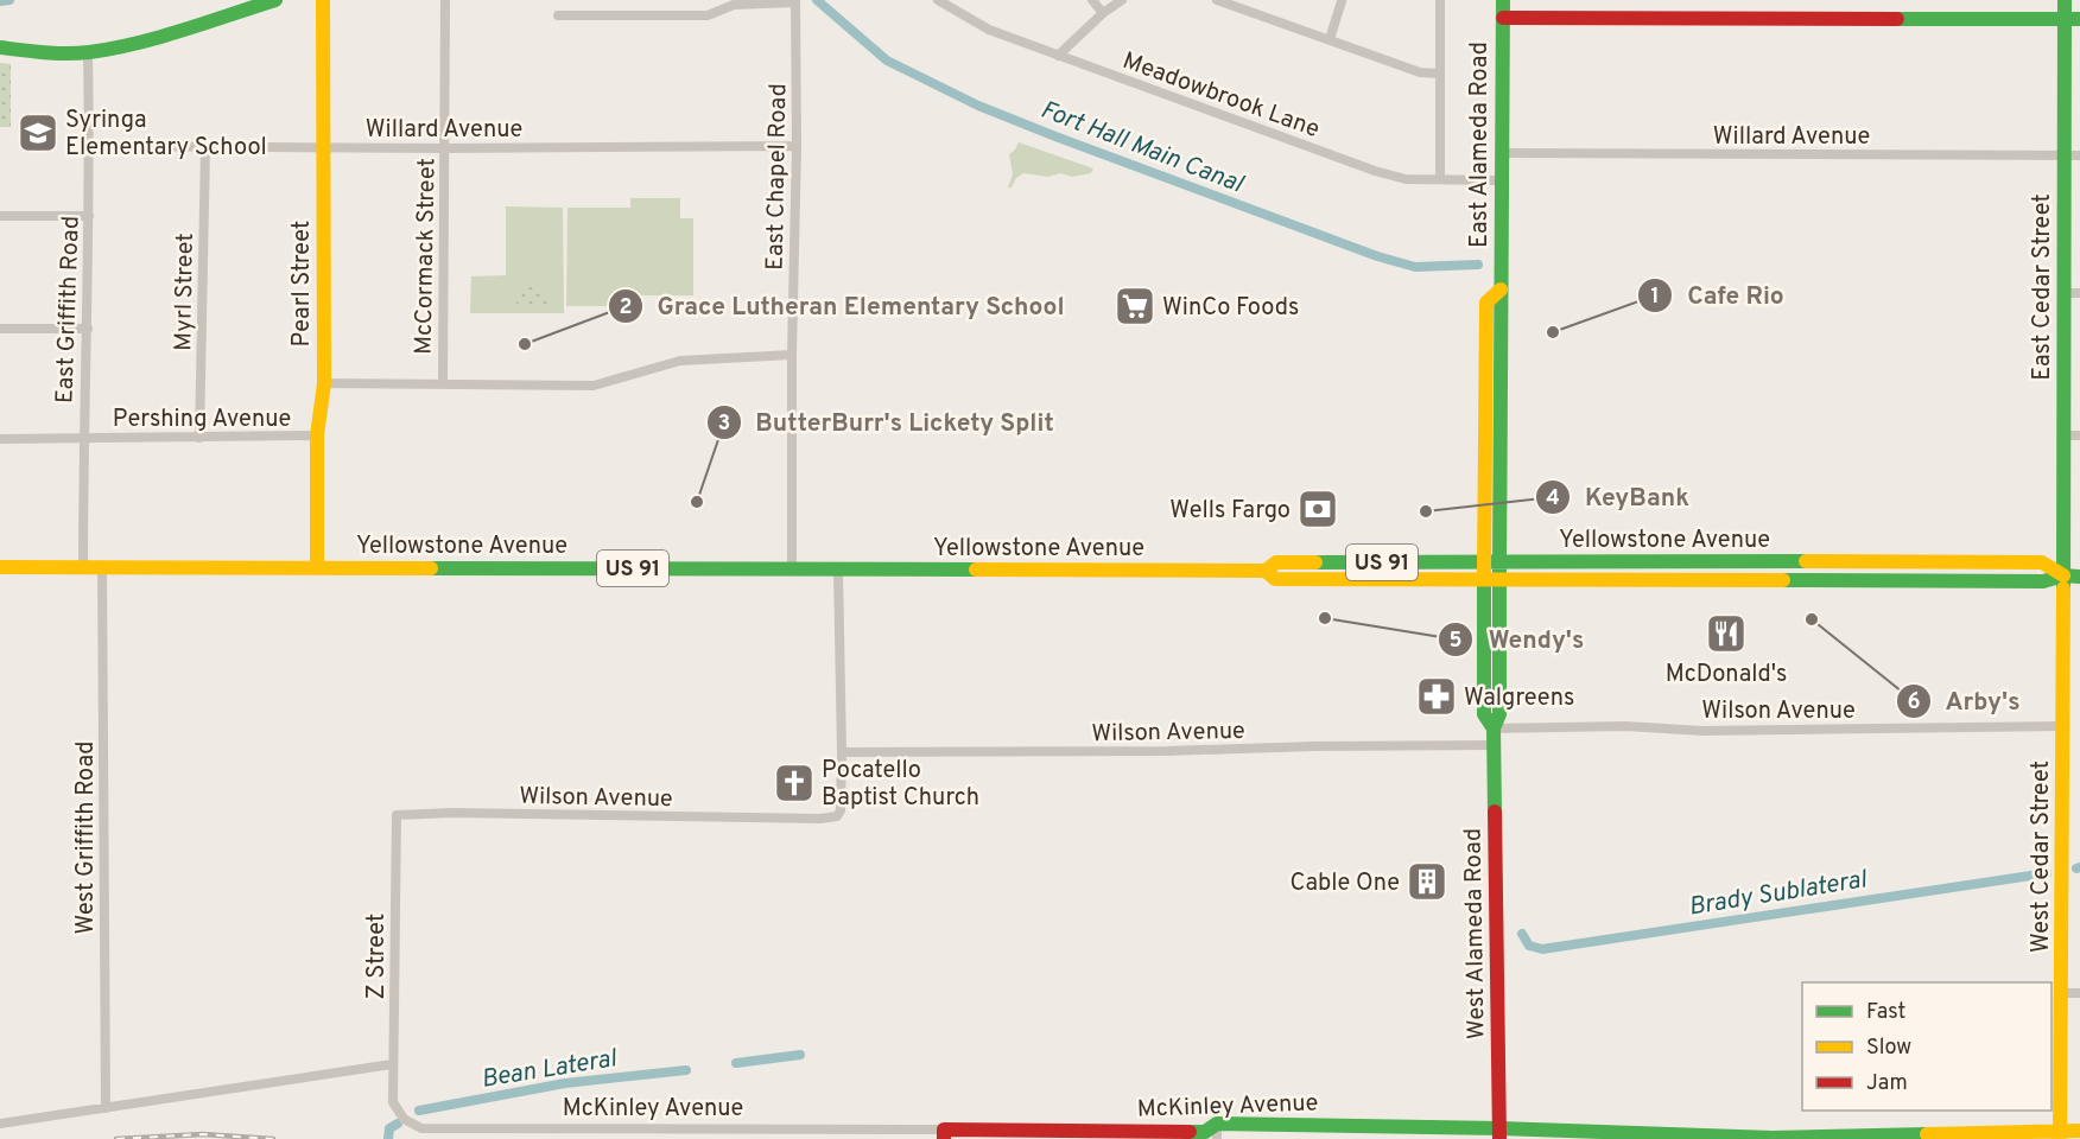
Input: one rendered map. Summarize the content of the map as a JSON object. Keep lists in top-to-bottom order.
{
  "streets": {
    "main road": [
      "East Alameda Road",
      "Pearl Street",
      "East Cedar Street",
      "Yellowstone Avenue",
      "US 91",
      "West Cedar Street",
      "West Alameda Road",
      "McKinley Avenue"
    ],
    "street": [
      "Meadowbrook Lane",
      "Willard Avenue",
      "East Chapel Road",
      "McCormack Street",
      "Myrl Street",
      "East Griffith Road",
      "Pershing Avenue",
      "Wilson Avenue",
      "West Griffith Road",
      "Z Street"
    ]
  },
  "crossings": [
    ["Meadowbrook Lane", "East Alameda Road"],
    ["Willard Avenue", "East Alameda Road"],
    ["Willard Avenue", "East Chapel Road"],
    ["Willard Avenue", "McCormack Street"],
    ["Willard Avenue", "Pearl Street"],
    ["Willard Avenue", "East Cedar Street"],
    ["Willard Avenue", "Myrl Street"],
    ["Willard Avenue", "East Griffith Road"],
    ["East Alameda Road", "Yellowstone Avenue"],
    ["East Alameda Road", "West Alameda Road"],
    ["East Chapel Road", "Yellowstone Avenue"],
    ["Pearl Street", "Pershing Avenue"],
    ["Pearl Street", "Yellowstone Avenue"],
    ["East Cedar Street", "Yellowstone Avenue"],
    ["East Cedar Street", "West Cedar Street"],
    ["Myrl Street", "Pershing Avenue"],
    ["East Griffith Road", "Pershing Avenue"],
    ["East Griffith Road", "Yellowstone Avenue"],
    ["Yellowstone Avenue", "West Griffith Road"],
    ["Yellowstone Avenue", "West Cedar Street"],
    ["Yellowstone Avenue", "West Alameda Road"],
    ["Wilson Avenue", "West Cedar Street"],
    ["Wilson Avenue", "West Alameda Road"],
    ["Wilson Avenue", "Z Street"],
    ["West Cedar Street", "McKinley Avenue"],
    ["West Alameda Road", "McKinley Avenue"],
    ["Z Street", "McKinley Avenue"]
  ],
  "water": ["Fort Hall Main Canal", "Brady Sublateral", "Bean Lateral"],
  "places": {
    "school or university": ["Syringa Elementary School"],
    "supermarket": ["WinCo Foods"],
    "other": [
      "Cafe Rio",
      "Grace Lutheran Elementary School",
      "ButterBurr's Lickety Split",
      "KeyBank",
      "Wendy's",
      "Arby's"
    ],
    "bank": ["Wells Fargo"],
    "restaurant": ["McDonald's"],
    "pharmacy": ["Walgreens"],
    "church": ["Pocatello Baptist Church"],
    "building": ["Cable One"]
  },
  "legend": ["Fast", "Slow", "Jam"]
}
